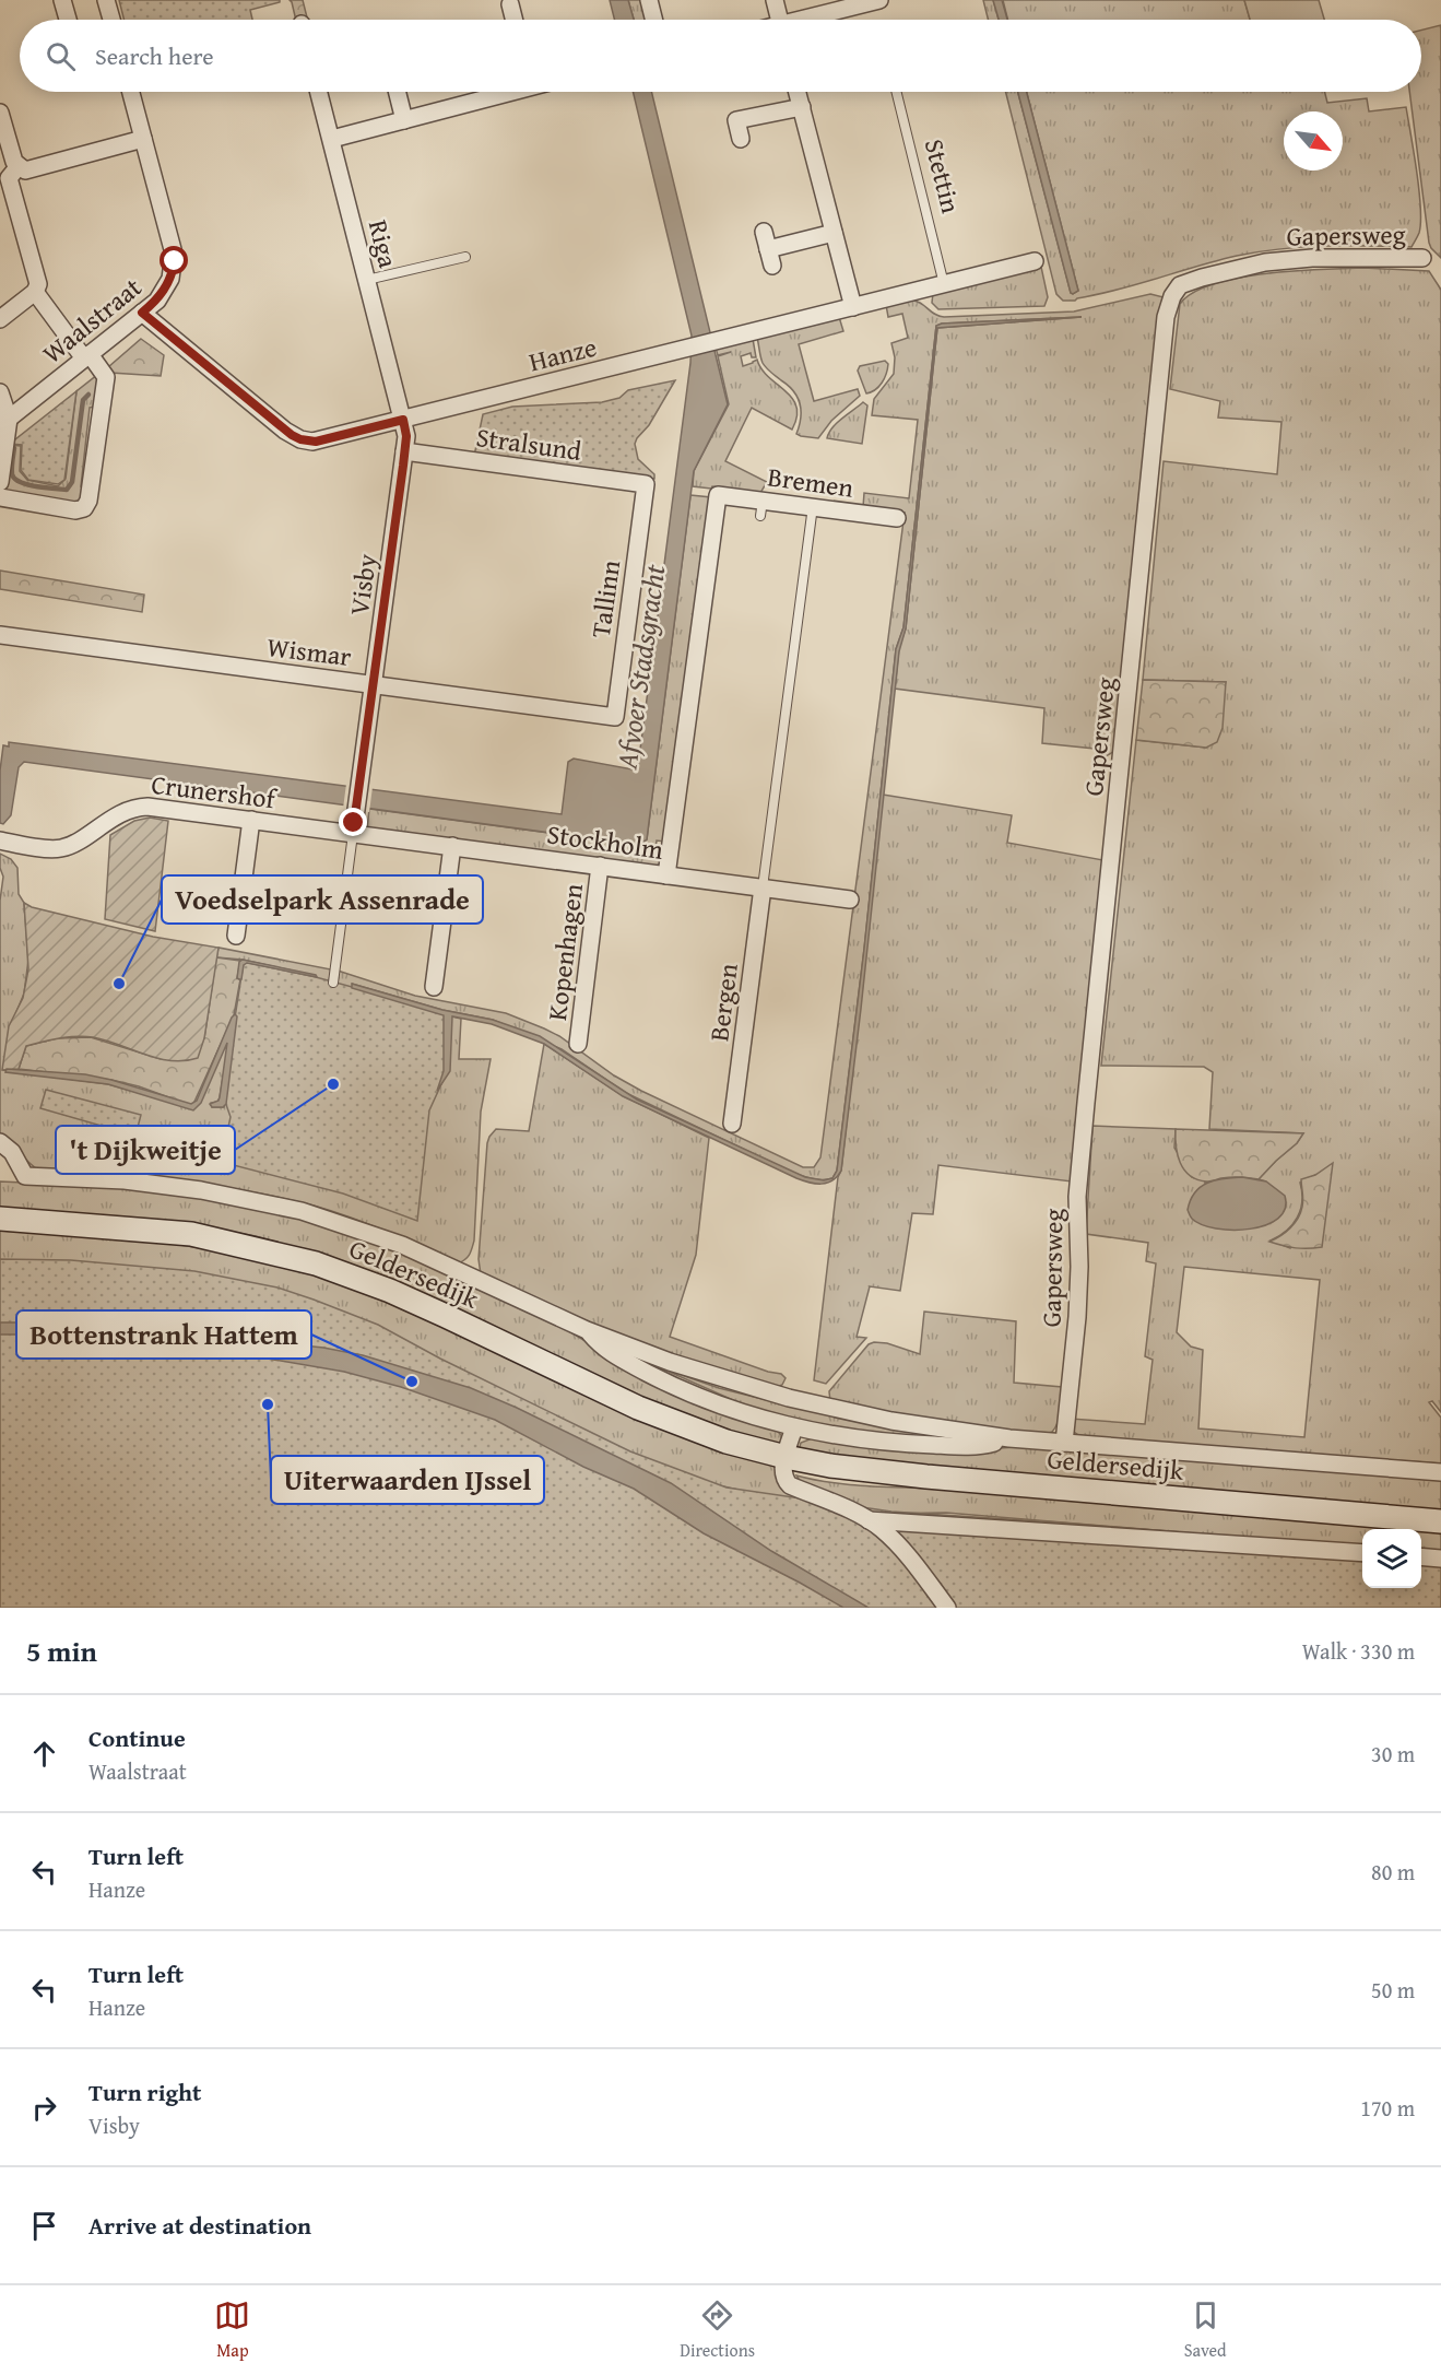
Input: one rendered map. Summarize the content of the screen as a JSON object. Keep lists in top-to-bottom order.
{
  "streets": {
    "main road": ["Geldersedijk"],
    "street": [
      "Gapersweg",
      "Riga",
      "Waalstraat",
      "Hanze",
      "Stralsund",
      "Bremen",
      "Visby",
      "Tallinn",
      "Wismar",
      "Crunershof",
      "Stockholm",
      "Kopenhagen",
      "Bergen"
    ],
    "lane": ["Stettin"]
  },
  "crossings": [
    ["Stettin", "Hanze"],
    ["Gapersweg", "Geldersedijk"],
    ["Riga", "Hanze"],
    ["Riga", "Visby"],
    ["Waalstraat", "Hanze"],
    ["Hanze", "Visby"],
    ["Stralsund", "Visby"],
    ["Stralsund", "Tallinn"],
    ["Bremen", "Stockholm"],
    ["Visby", "Wismar"],
    ["Visby", "Crunershof"],
    ["Visby", "Stockholm"],
    ["Tallinn", "Wismar"],
    ["Crunershof", "Stockholm"],
    ["Stockholm", "Kopenhagen"],
    ["Stockholm", "Bergen"]
  ],
  "water": ["Afvoer Stadsgracht"],
  "places": [
    "Voedselpark Assenrade",
    "'t Dijkweitje",
    "Bottenstrank Hattem",
    "Uiterwaarden IJssel"
  ],
  "north": "bottom right",
  "page": {
    "search": "Search here",
    "heading": ["5 min", "Walk · 330 m"],
    "list": [
      ["Continue", "Waalstraat", "30 m"],
      ["Turn left", "Hanze", "80 m"],
      ["Turn left", "Hanze", "50 m"],
      ["Turn right", "Visby", "170 m"],
      "Arrive at destination"
    ],
    "nav": ["Map", "Directions", "Saved"]
  }
}
